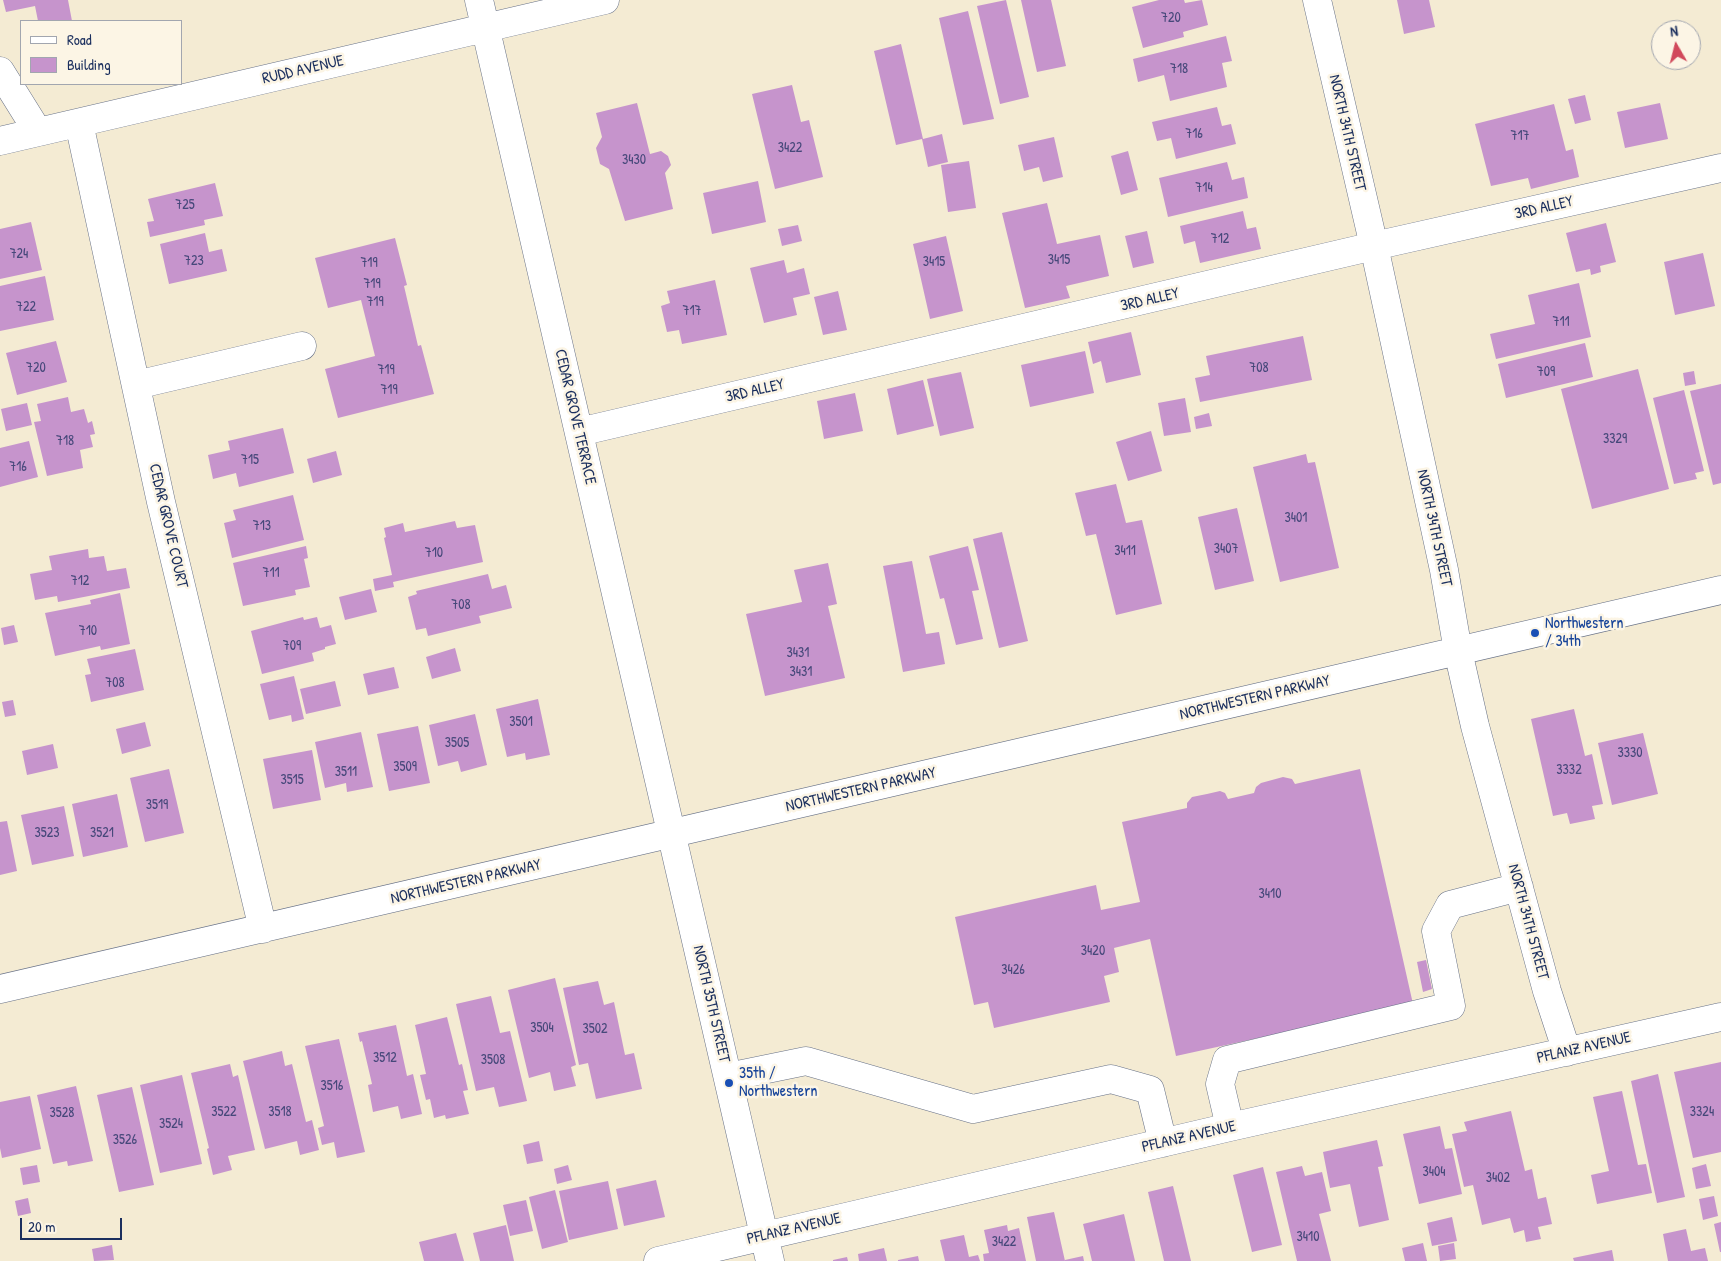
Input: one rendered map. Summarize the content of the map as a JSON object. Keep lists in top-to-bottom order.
{
  "streets": {
    "street": [
      "RUDD AVENUE",
      "NORTH 34TH STREET",
      "3RD ALLEY",
      "CEDAR GROVE TERRACE",
      "CEDAR GROVE COURT",
      "NORTHWESTERN PARKWAY",
      "NORTH 35TH STREET",
      "PFLANZ AVENUE"
    ]
  },
  "crossings": [
    ["RUDD AVENUE", "CEDAR GROVE TERRACE"],
    ["RUDD AVENUE", "CEDAR GROVE COURT"],
    ["NORTH 34TH STREET", "3RD ALLEY"],
    ["NORTH 34TH STREET", "NORTHWESTERN PARKWAY"],
    ["NORTH 34TH STREET", "PFLANZ AVENUE"],
    ["3RD ALLEY", "CEDAR GROVE TERRACE"],
    ["CEDAR GROVE TERRACE", "NORTHWESTERN PARKWAY"],
    ["CEDAR GROVE TERRACE", "NORTH 35TH STREET"],
    ["CEDAR GROVE COURT", "NORTHWESTERN PARKWAY"],
    ["NORTHWESTERN PARKWAY", "NORTH 35TH STREET"],
    ["NORTH 35TH STREET", "PFLANZ AVENUE"]
  ],
  "places": ["Northwestern / 34th", "35th / Northwestern"],
  "house_numbers": [
    "720",
    "718",
    "716",
    "717",
    "3422",
    "3430",
    "714",
    "725",
    "712",
    "724",
    "3415",
    "723",
    "3415",
    "719",
    "719",
    "719",
    "722",
    "717",
    "711",
    "720",
    "708",
    "719",
    "709",
    "719",
    "3329",
    "718",
    "715",
    "716",
    "3401",
    "713",
    "3407",
    "3411",
    "710",
    "711",
    "712",
    "708",
    "710",
    "709",
    "3431",
    "3431",
    "708",
    "3501",
    "3505",
    "3330",
    "3509",
    "3332",
    "3511",
    "3515",
    "3519",
    "3523",
    "3521",
    "3410",
    "3420",
    "3426",
    "3504",
    "3502",
    "3512",
    "3508",
    "3516",
    "3522",
    "3518",
    "3324",
    "3528",
    "3524",
    "3526",
    "3404",
    "3402",
    "3410",
    "3422"
  ],
  "legend": ["Road", "Building"],
  "scale_bar": "20 m",
  "north": "top"
}
